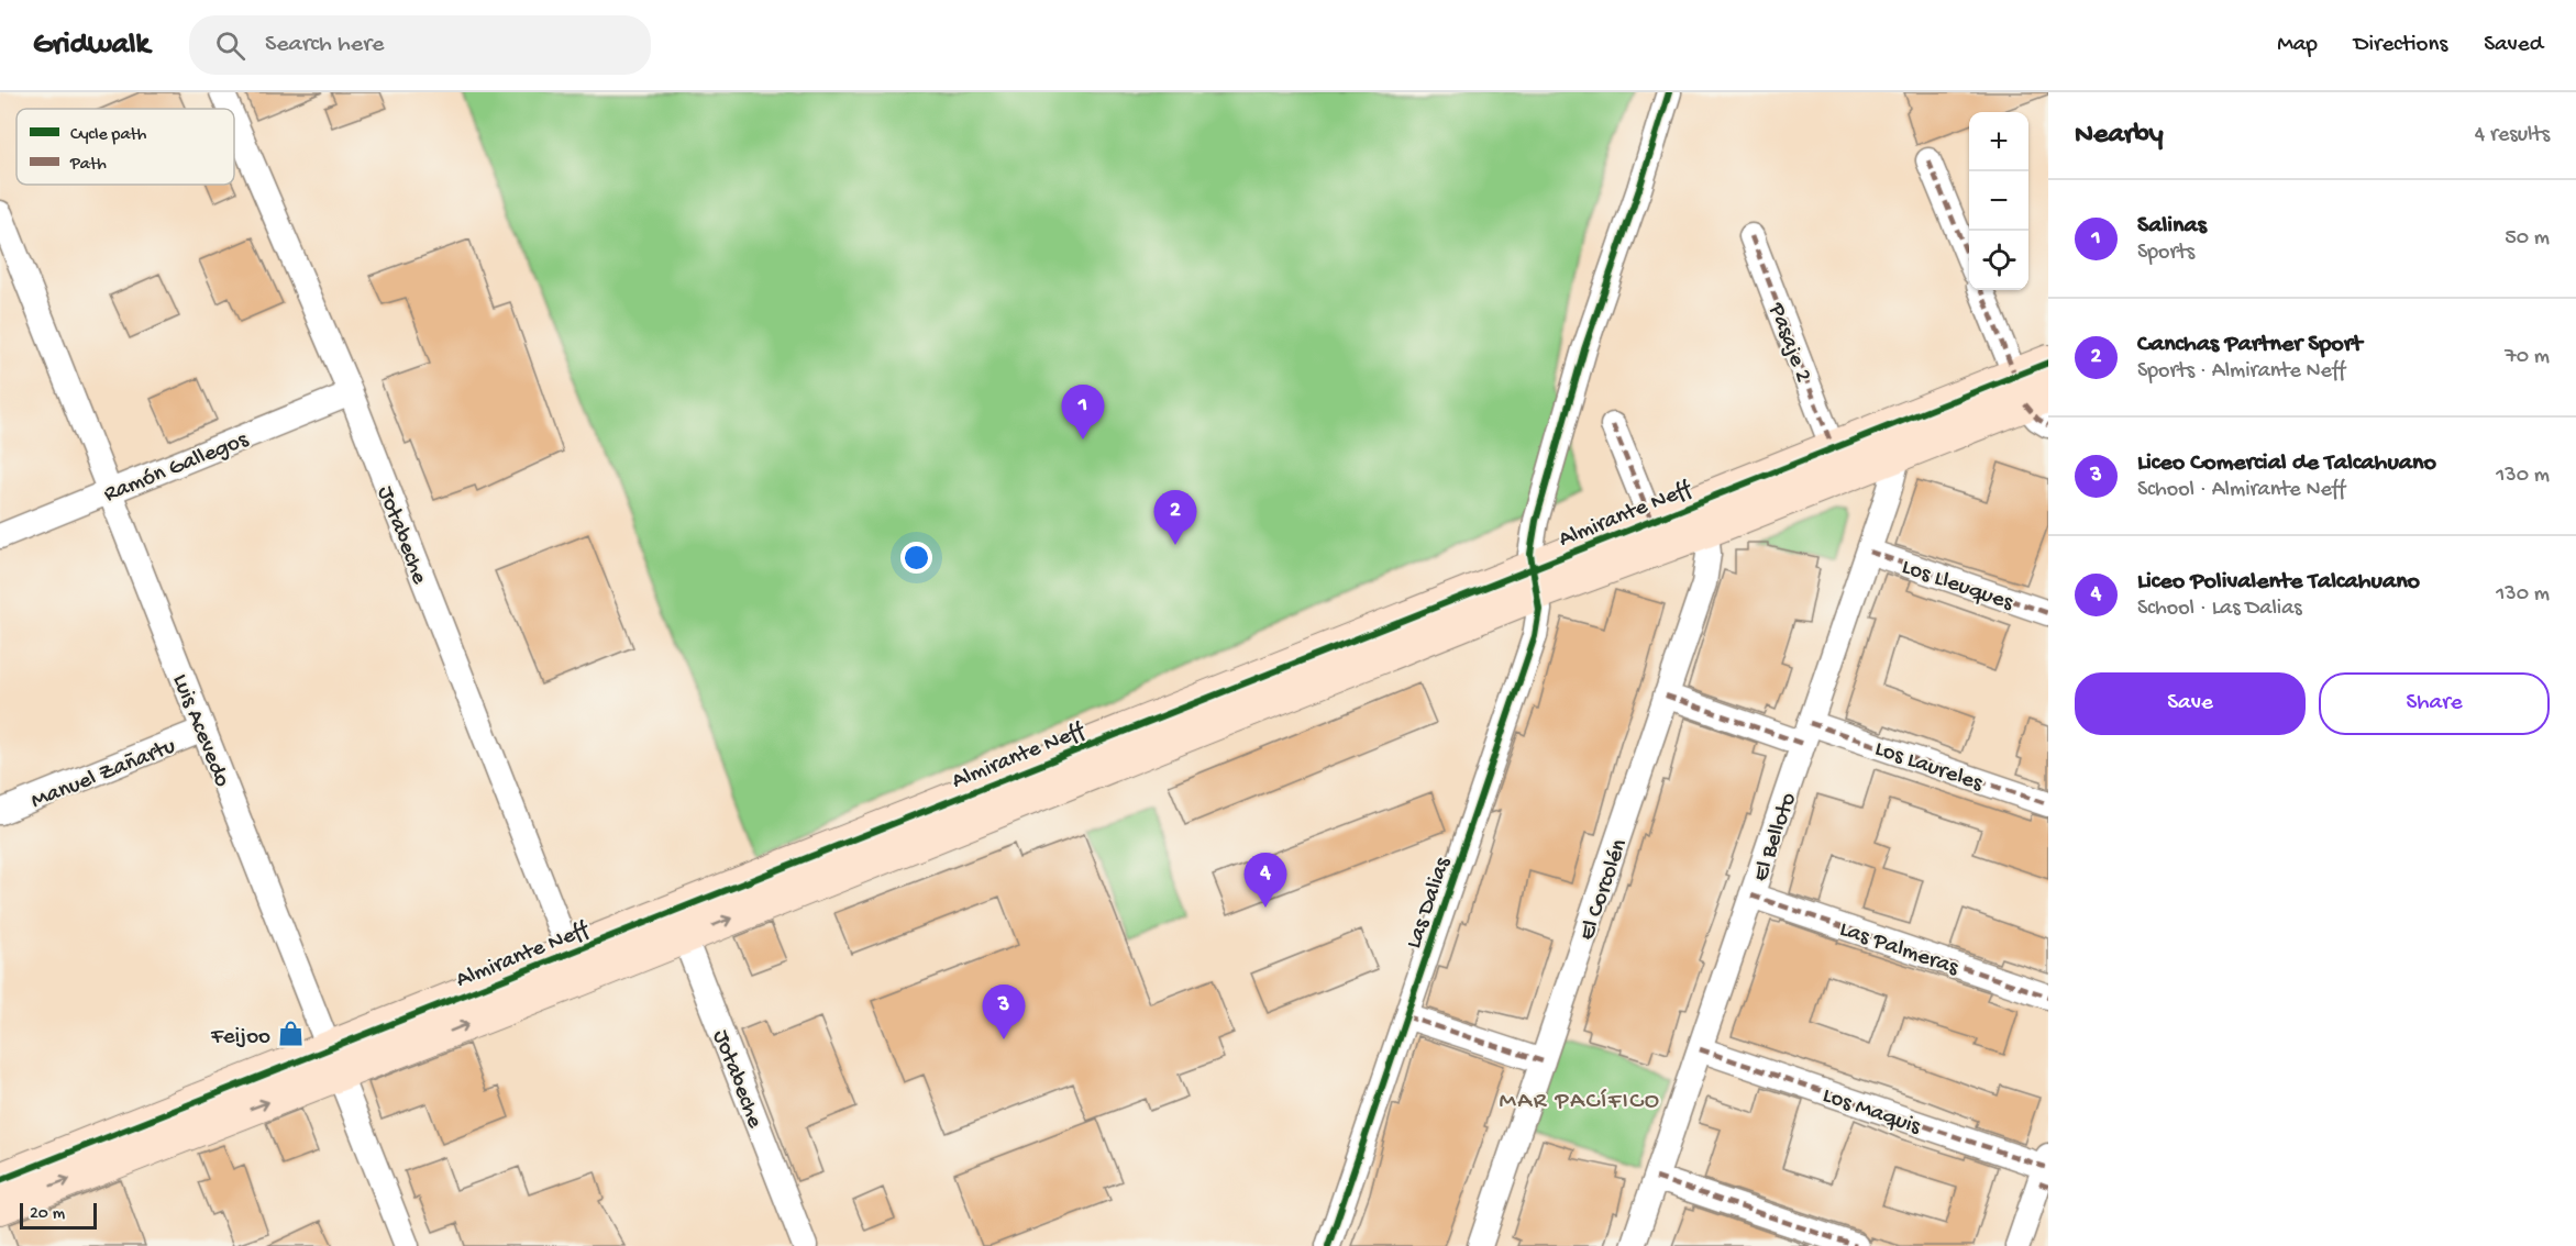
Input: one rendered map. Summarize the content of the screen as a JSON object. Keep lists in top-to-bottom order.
{
  "streets": {
    "street": [
      "Pasaje 2",
      "Ramón Gallegos",
      "Almirante Neff",
      "Jotabeche",
      "Los Lleuques",
      "Luis Acevedo",
      "Los Laureles",
      "Manuel Zañartu",
      "El Belloto",
      "El Corcolén",
      "Las Dalias",
      "Las Palmeras",
      "Los Maquis"
    ]
  },
  "crossings": [
    ["Pasaje 2", "Almirante Neff"],
    ["Ramón Gallegos", "Jotabeche"],
    ["Ramón Gallegos", "Luis Acevedo"],
    ["Almirante Neff", "Jotabeche"],
    ["Almirante Neff", "Luis Acevedo"],
    ["Almirante Neff", "El Belloto"],
    ["Almirante Neff", "El Corcolén"],
    ["Almirante Neff", "Las Dalias"],
    ["Los Lleuques", "El Belloto"],
    ["Luis Acevedo", "Manuel Zañartu"],
    ["Los Laureles", "El Belloto"],
    ["Los Laureles", "El Corcolén"],
    ["El Belloto", "Las Palmeras"],
    ["El Belloto", "Los Maquis"]
  ],
  "districts": ["MAR PACÍFICO"],
  "places": {
    "shop": ["Feijoo"]
  },
  "legend": ["Cycle path", "Path"],
  "scale_bar": "20 m",
  "page": {
    "header": "Gridwalk",
    "search": "Search here",
    "nav": ["Map", "Directions", "Saved"],
    "heading": ["Nearby", "4 results"],
    "map_buttons": ["+", "−"],
    "list": [
      {
        "mark": "1",
        "name": "Salinas",
        "note": "Sports",
        "value": "50 m"
      },
      {
        "mark": "2",
        "name": "Canchas Partner Sport",
        "note": "Sports · Almirante Neff",
        "value": "70 m"
      },
      {
        "mark": "3",
        "name": "Liceo Comercial de Talcahuano",
        "note": "School · Almirante Neff",
        "value": "130 m"
      },
      {
        "mark": "4",
        "name": "Liceo Polivalente Talcahuano",
        "note": "School · Las Dalias",
        "value": "130 m"
      }
    ],
    "pins": [
      "1",
      "2",
      "4",
      "3"
    ],
    "buttons": ["Save", "Share"],
    "scale": "20 m"
  }
}
